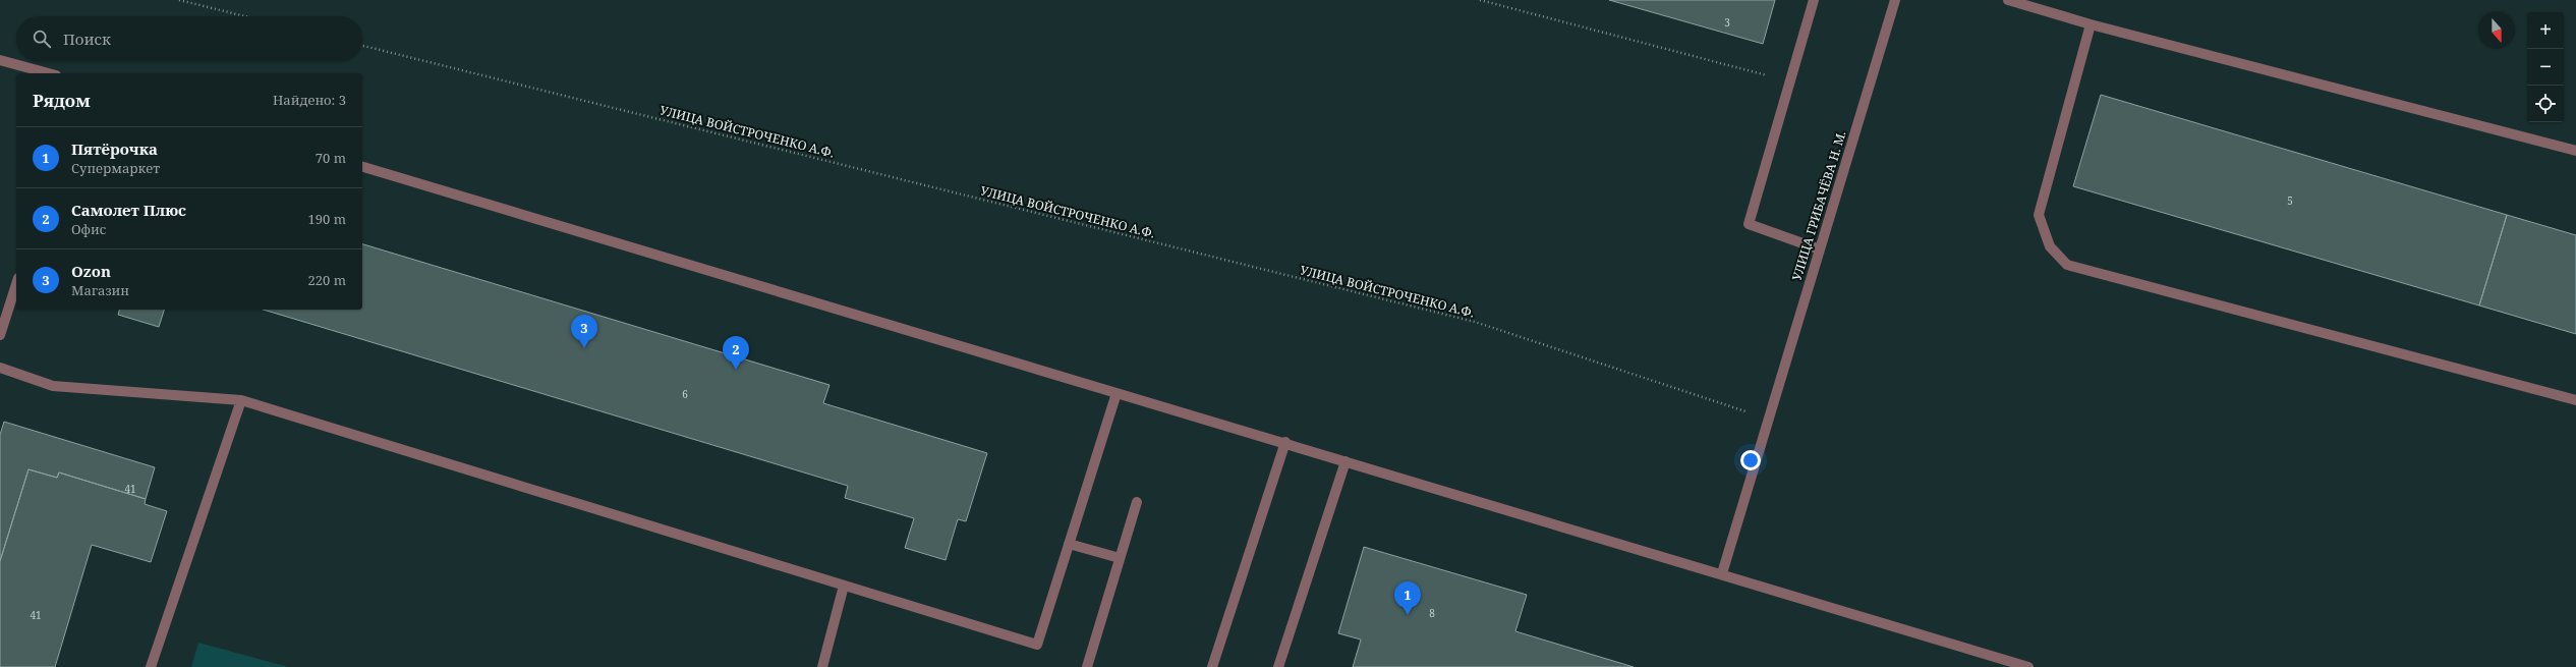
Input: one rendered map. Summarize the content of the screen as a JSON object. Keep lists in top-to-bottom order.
{
  "streets": {
    "street": ["УЛИЦА ГРИБАЧЁВА Н. М."],
    "path": ["УЛИЦА ВОЙСТРОЧЕНКО А.Ф."]
  },
  "crossings": [
    ["УЛИЦА ВОЙСТРОЧЕНКО А.Ф.", "УЛИЦА ГРИБАЧЁВА Н. М."]
  ],
  "house_numbers": [
    "3",
    "5",
    "6",
    "41",
    "8",
    "41"
  ],
  "north": "bottom",
  "page": {
    "map_buttons": ["+", "−"],
    "search": "Поиск",
    "heading": ["Рядом", "Найдено: 3"],
    "list": [
      {
        "mark": "1",
        "name": "Пятёрочка",
        "note": "Супермаркет",
        "value": "70 m"
      },
      {
        "mark": "2",
        "name": "Самолет Плюс",
        "note": "Офис",
        "value": "190 m"
      },
      {
        "mark": "3",
        "name": "Ozon",
        "note": "Магазин",
        "value": "220 m"
      }
    ],
    "pins": ["3", "2", "1"]
  }
}
